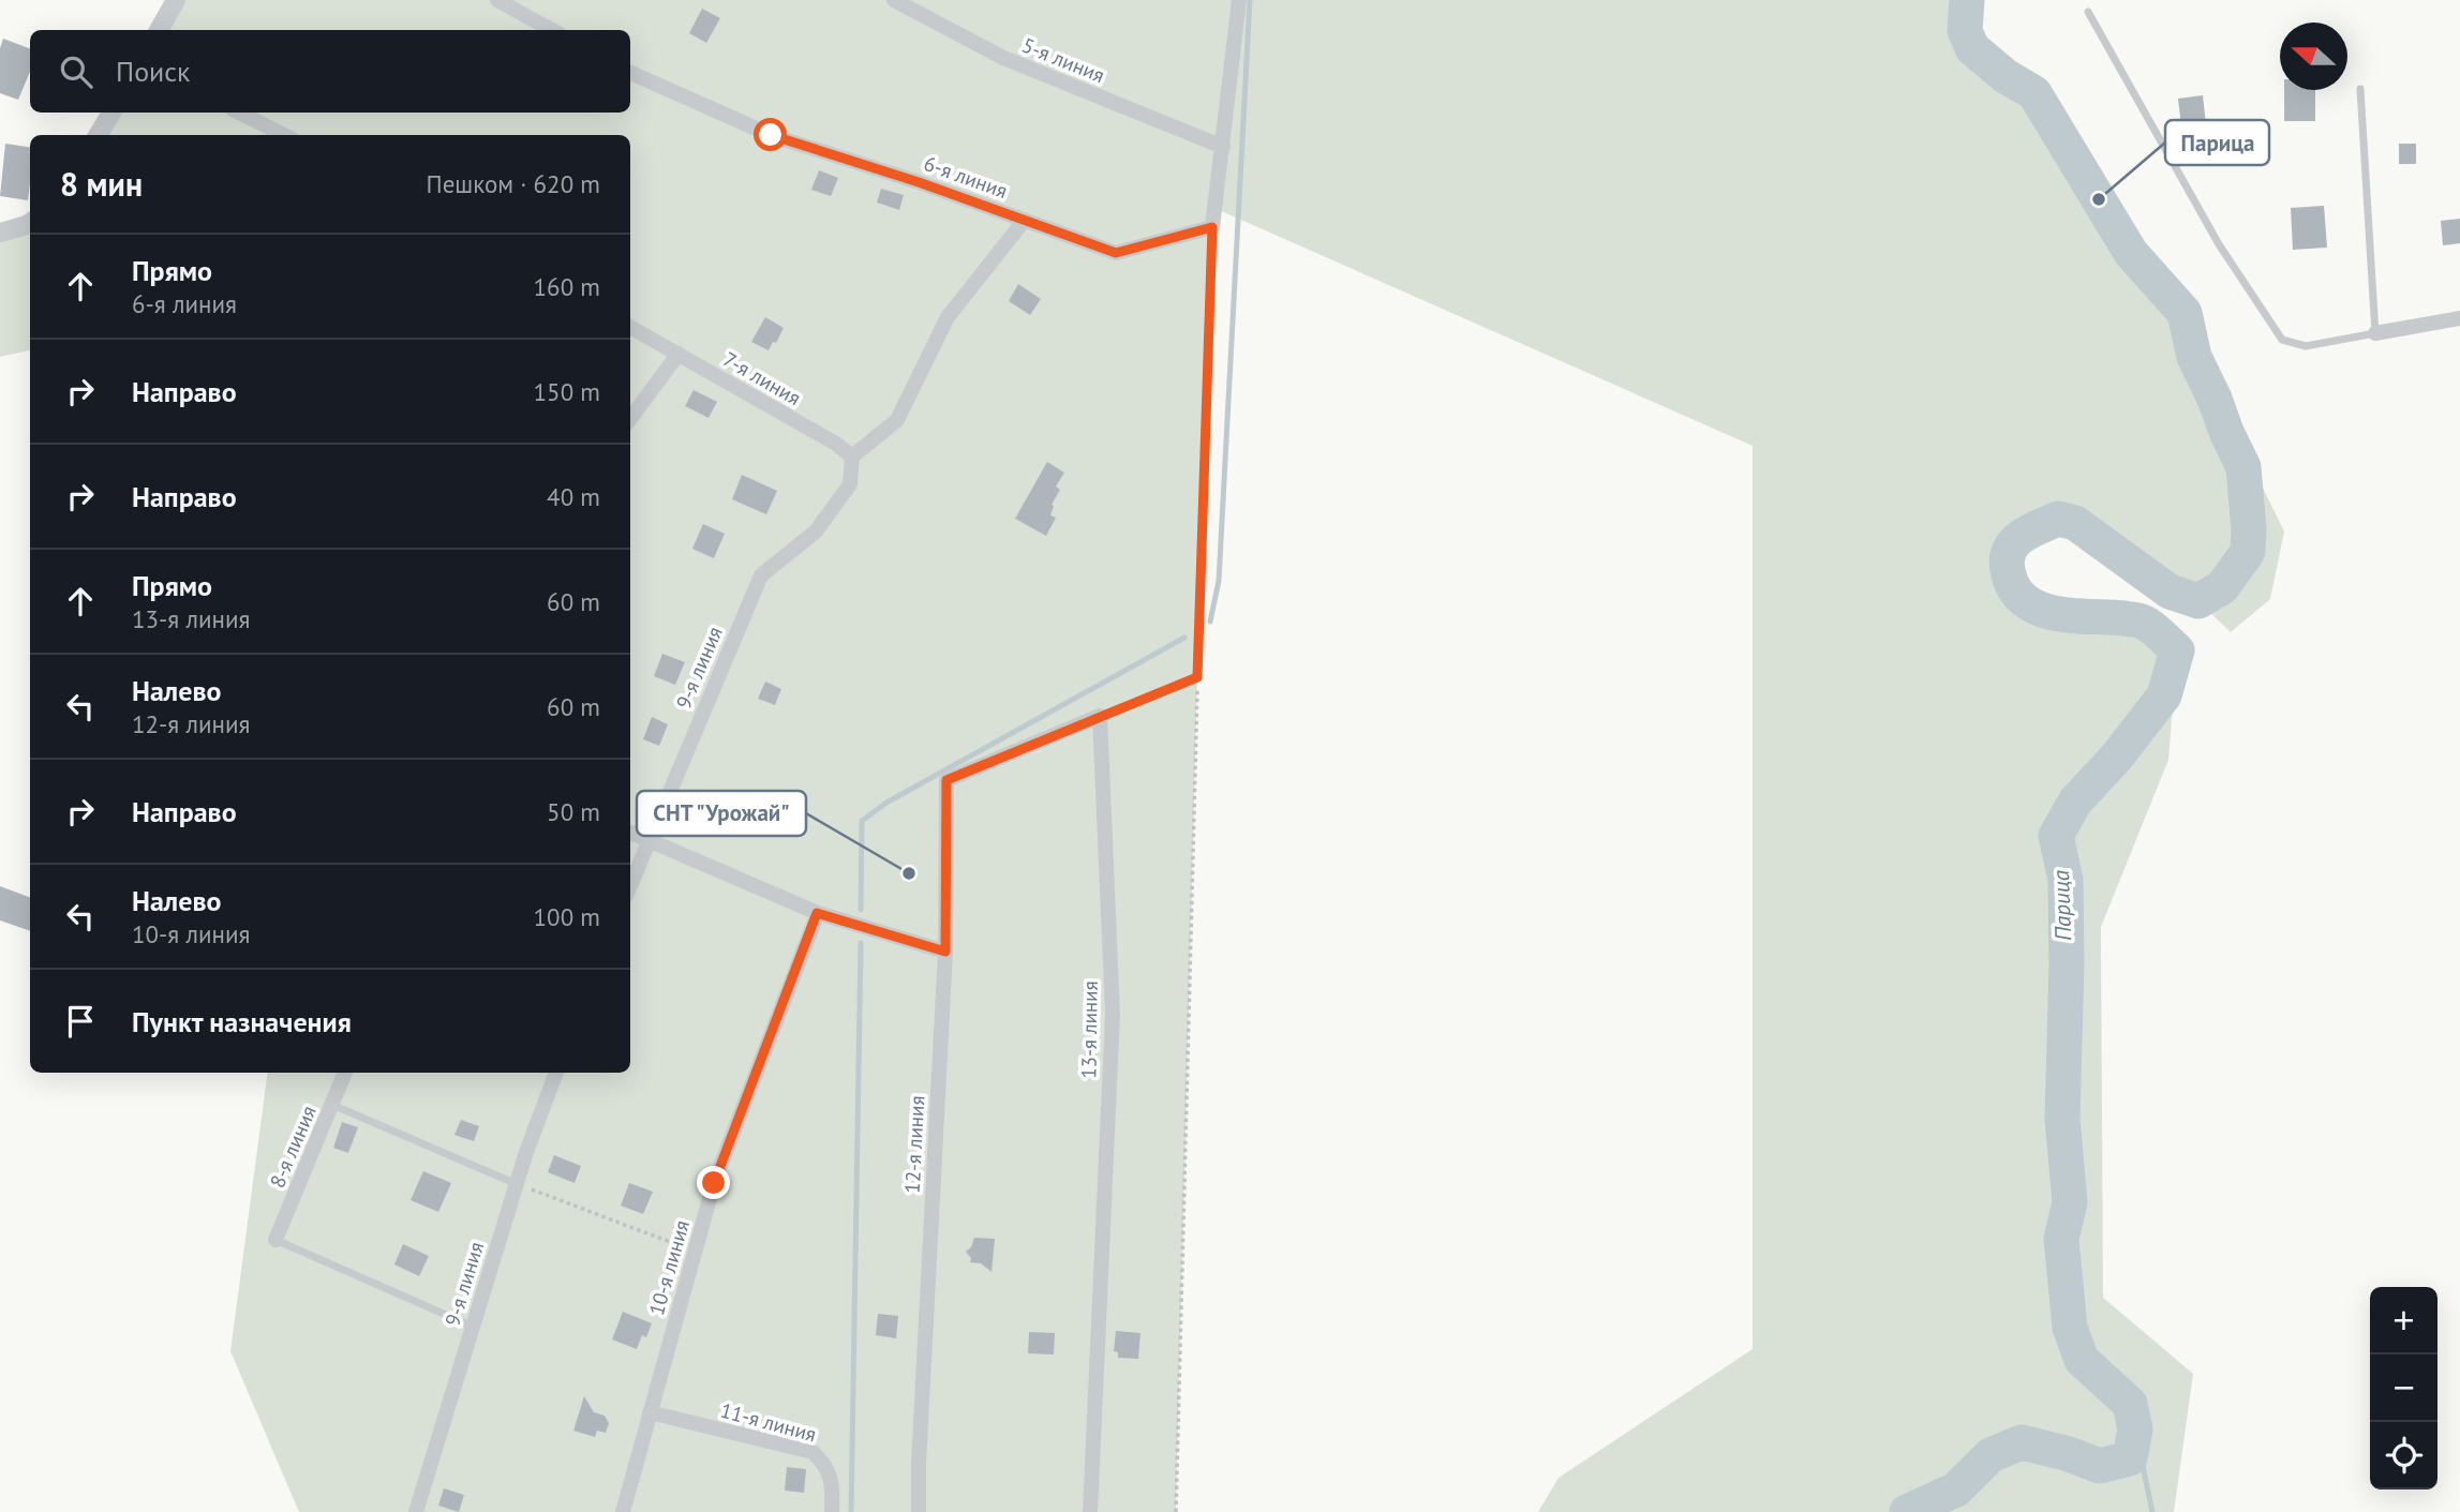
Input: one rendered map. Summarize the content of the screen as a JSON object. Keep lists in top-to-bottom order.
{
  "streets": {
    "street": [
      "5-я линия",
      "6-я линия",
      "7-я линия",
      "9-я линия",
      "13-я линия",
      "12-я линия",
      "8-я линия",
      "10-я линия",
      "11-я линия"
    ]
  },
  "crossings": [
    ["7-я линия", "9-я линия"],
    ["13-я линия", "12-я линия"],
    ["10-я линия", "11-я линия"]
  ],
  "water": ["Парица"],
  "places": ["Парица", "СНТ \"Урожай\""],
  "north": "left",
  "page": {
    "search": "Поиск",
    "heading": ["8 мин", "Пешком · 620 m"],
    "list": [
      ["Прямо", "6-я линия", "160 m"],
      ["Направо", "150 m"],
      ["Направо", "40 m"],
      ["Прямо", "13-я линия", "60 m"],
      ["Налево", "12-я линия", "60 m"],
      ["Направо", "50 m"],
      ["Налево", "10-я линия", "100 m"],
      "Пункт назначения"
    ],
    "map_buttons": ["+", "−"]
  }
}
